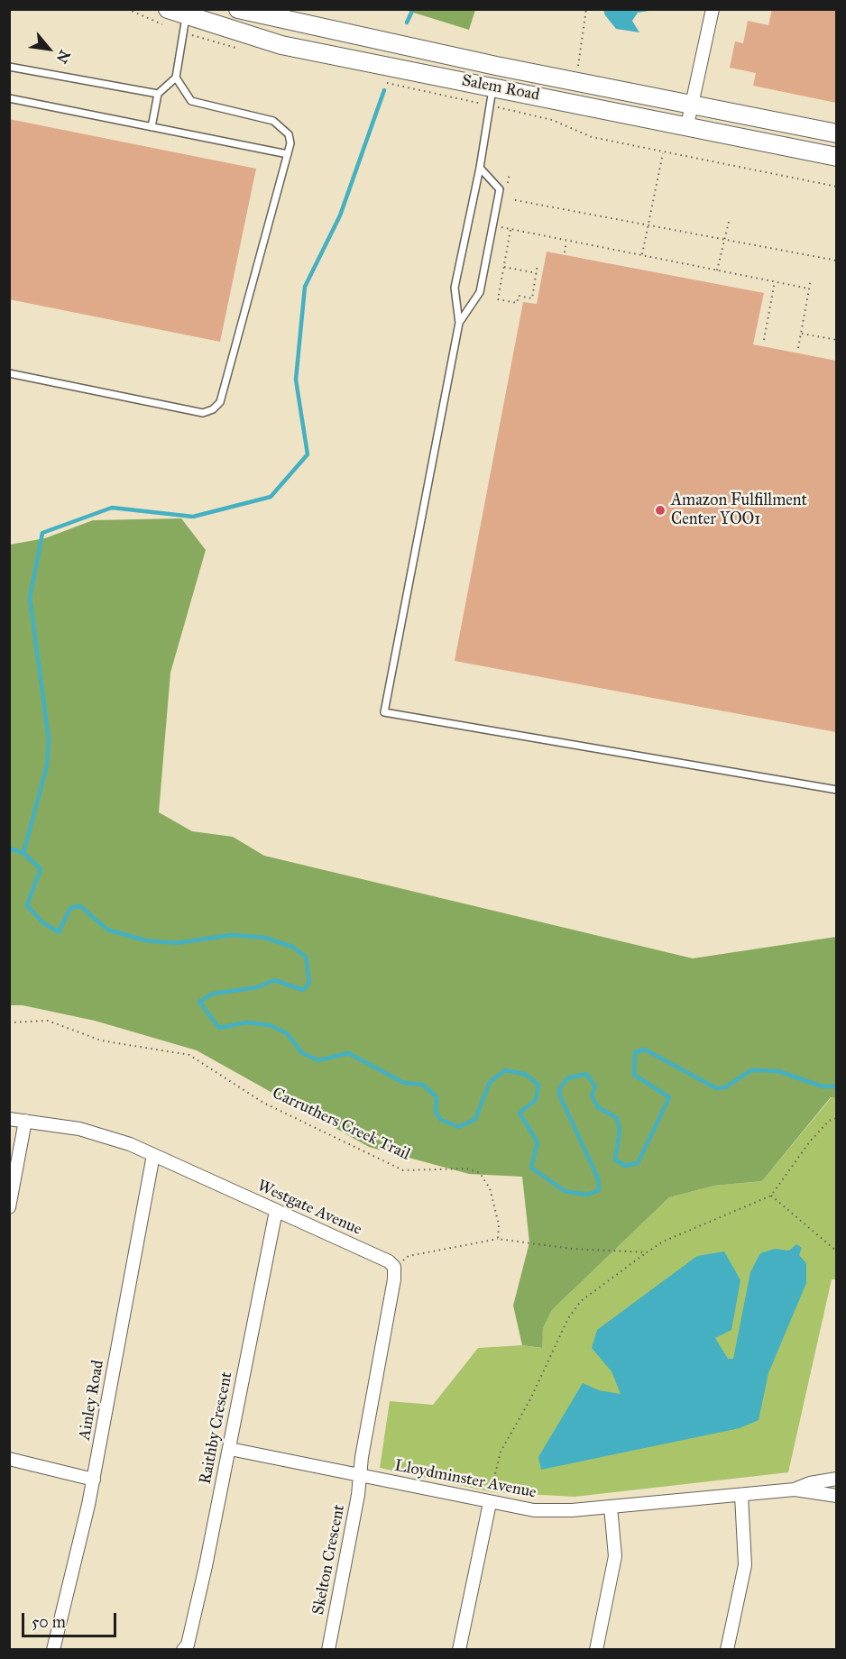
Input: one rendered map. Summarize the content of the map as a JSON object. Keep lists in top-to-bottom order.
{
  "streets": {
    "main road": ["Salem Road"],
    "street": [
      "Westgate Avenue",
      "Ainley Road",
      "Raithby Crescent",
      "Lloydminster Avenue",
      "Skelton Crescent"
    ],
    "path": ["Carruthers Creek Trail"]
  },
  "crossings": [
    ["Westgate Avenue", "Ainley Road"],
    ["Westgate Avenue", "Raithby Crescent"],
    ["Raithby Crescent", "Lloydminster Avenue"],
    ["Lloydminster Avenue", "Skelton Crescent"]
  ],
  "places": ["Amazon Fulfillment Center YOO1"],
  "scale_bar": "50 m",
  "north": "bottom right"
}
